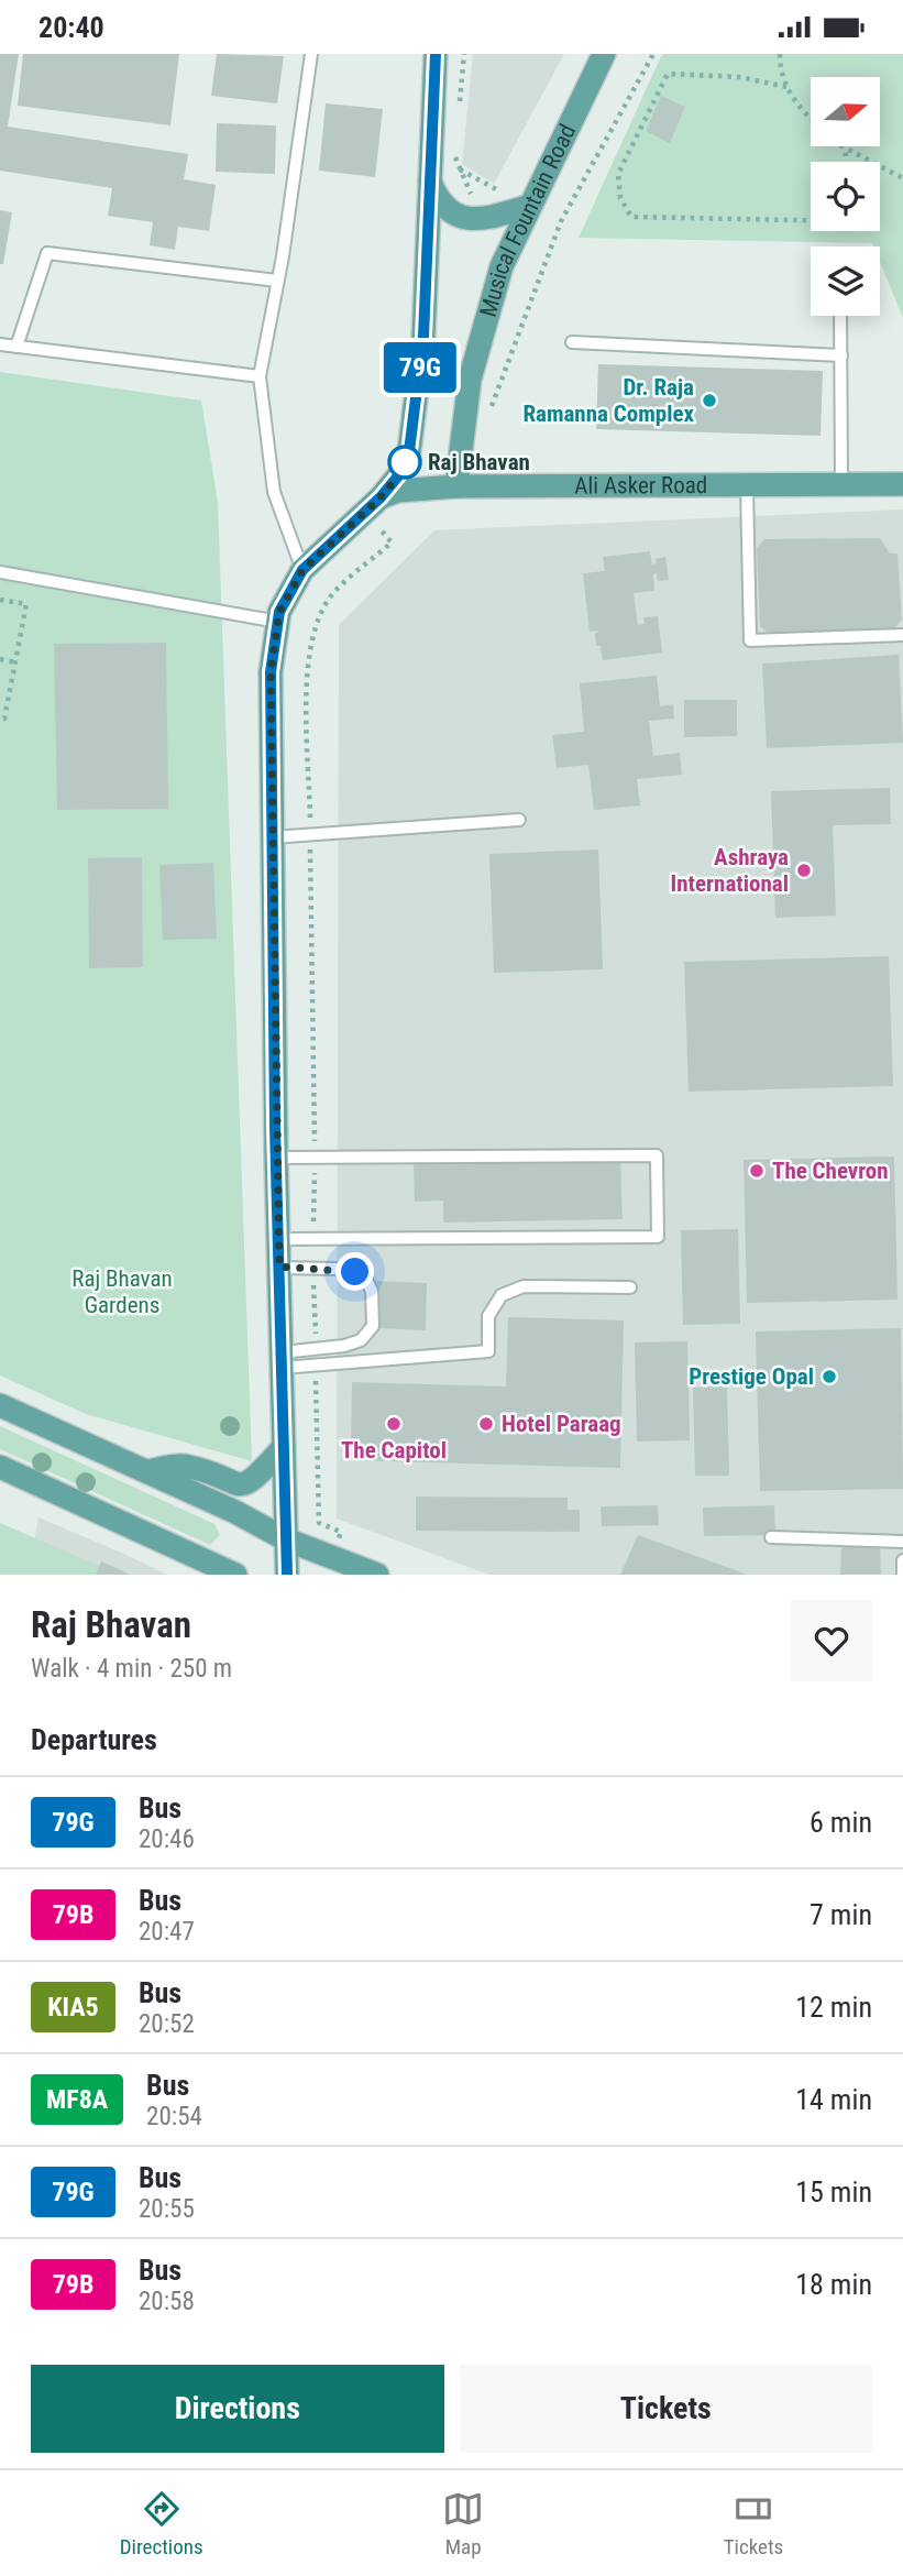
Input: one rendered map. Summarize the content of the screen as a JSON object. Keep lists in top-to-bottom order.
{
  "streets": {
    "main road": ["Musical Fountain Road", "Ali Asker Road"]
  },
  "crossings": [
    ["Musical Fountain Road", "Ali Asker Road"]
  ],
  "parks": ["Raj Bhavan Gardens"],
  "places": [
    "Dr. Raja Ramanna Complex",
    "Raj Bhavan",
    "Ashraya International",
    "The Chevron",
    "Prestige Opal",
    "The Capitol",
    "Hotel Paraag"
  ],
  "lines": ["bus line 79G"],
  "north": "right",
  "page": {
    "status": "20:40",
    "on_map": "79G",
    "heading": [
      ["Raj Bhavan", "Walk · 4 min · 250 m"],
      "Departures"
    ],
    "list": [
      {
        "mark": "79G",
        "name": "Bus",
        "note": "20:46",
        "value": "6 min"
      },
      {
        "mark": "79B",
        "name": "Bus",
        "note": "20:47",
        "value": "7 min"
      },
      {
        "mark": "KIA5",
        "name": "Bus",
        "note": "20:52",
        "value": "12 min"
      },
      {
        "mark": "MF8A",
        "name": "Bus",
        "note": "20:54",
        "value": "14 min"
      },
      {
        "mark": "79G",
        "name": "Bus",
        "note": "20:55",
        "value": "15 min"
      },
      {
        "mark": "79B",
        "name": "Bus",
        "note": "20:58",
        "value": "18 min"
      }
    ],
    "buttons": ["Directions", "Tickets"],
    "tabs": ["Directions", "Map", "Tickets"]
  }
}
